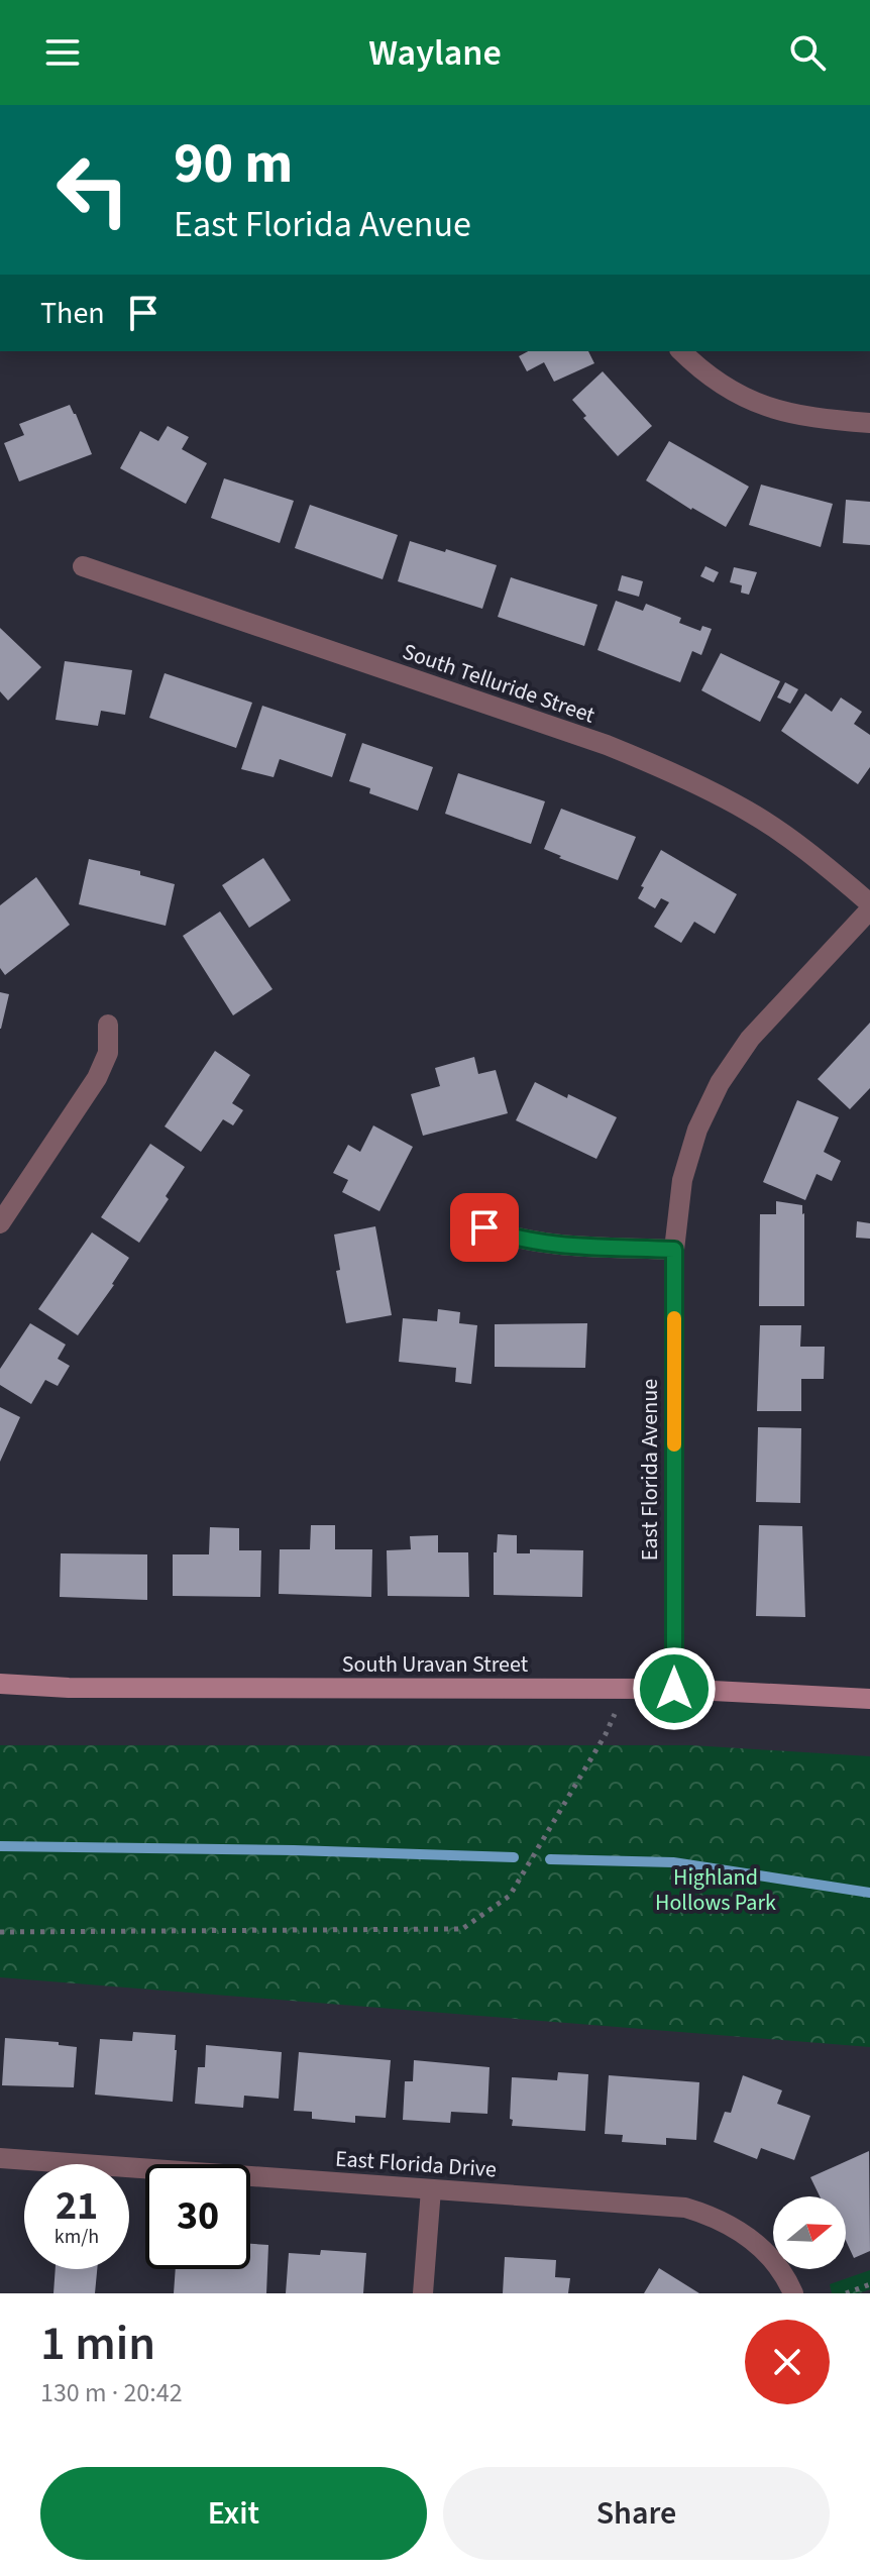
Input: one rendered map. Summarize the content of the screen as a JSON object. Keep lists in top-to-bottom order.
{
  "streets": {
    "street": [
      "South Telluride Street",
      "East Florida Avenue",
      "South Uravan Street",
      "East Florida Drive"
    ]
  },
  "crossings": [
    ["East Florida Avenue", "South Uravan Street"]
  ],
  "parks": ["Highland Hollows Park"],
  "north": "right",
  "page": {
    "header": "Waylane",
    "turn": ["90 m", "East Florida Avenue"],
    "then": "Then",
    "speed": "21 km/h",
    "limit": "30",
    "heading": ["1 min", "130 m · 20:42"],
    "buttons": ["Exit", "Share"]
  }
}
